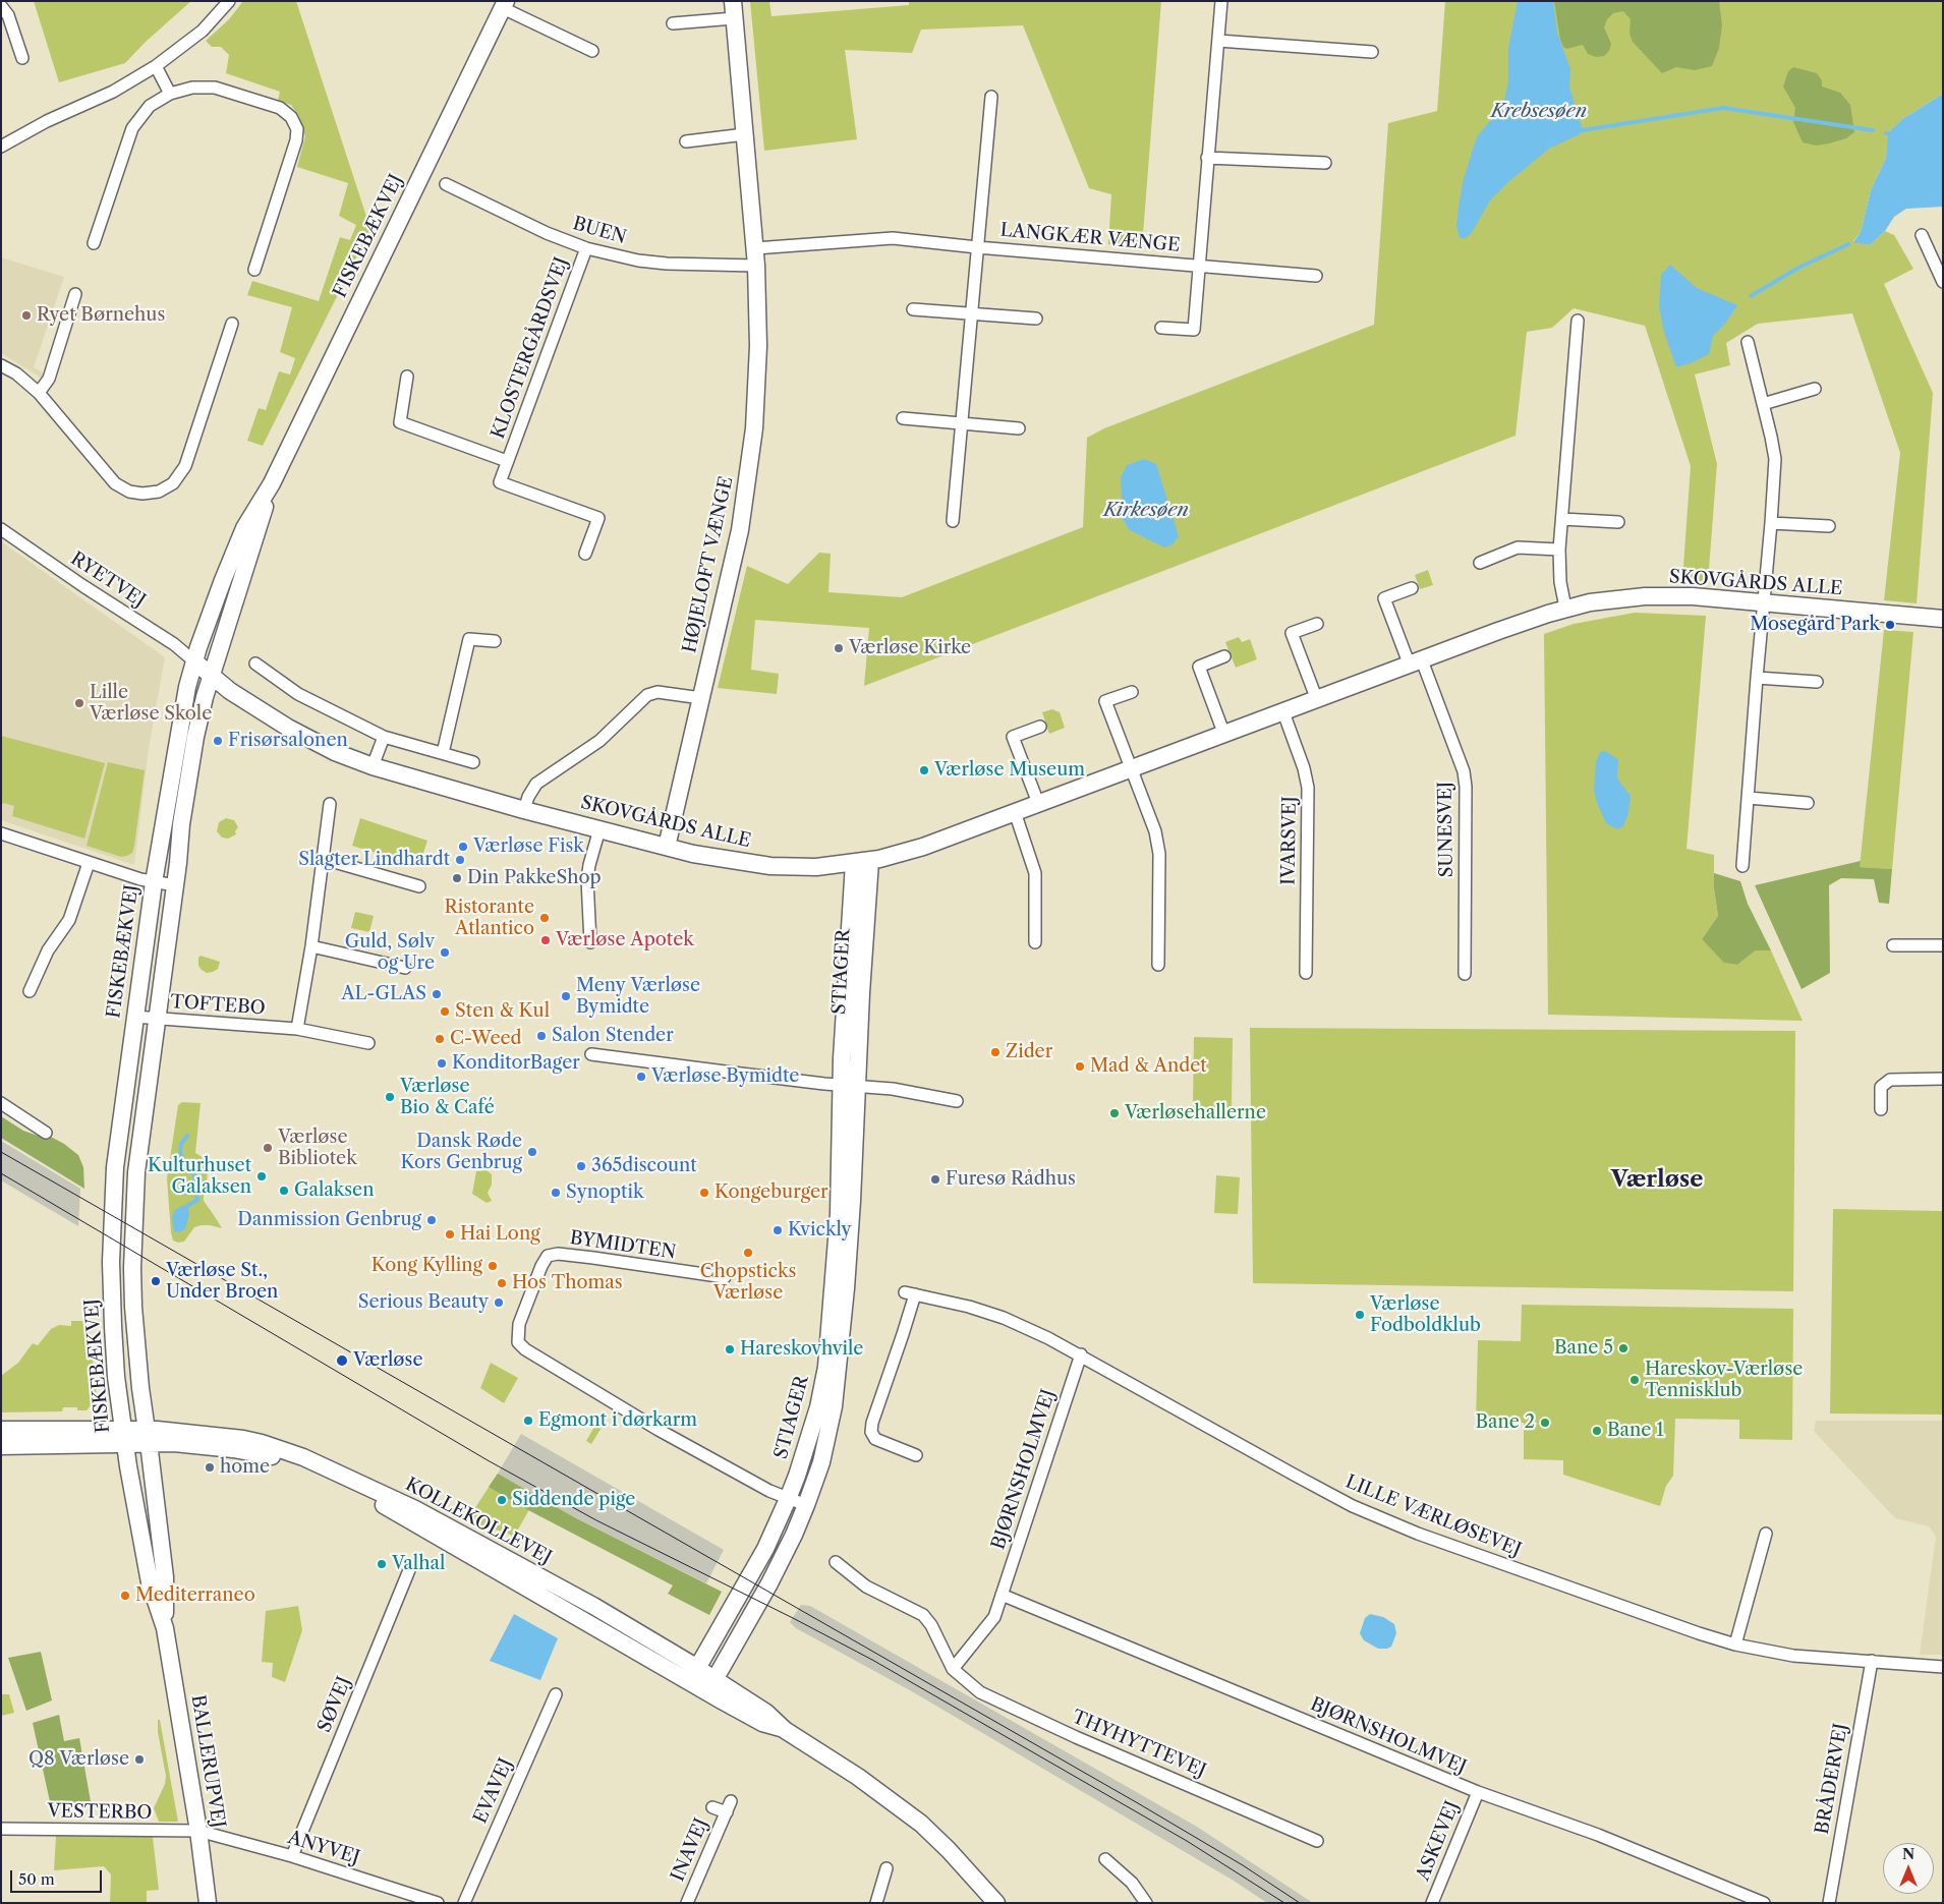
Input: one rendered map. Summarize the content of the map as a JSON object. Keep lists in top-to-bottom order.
{
  "streets": {
    "street": [
      "BUEN",
      "FISKEBÆKVEJ",
      "LANGKÆR VÆNGE",
      "KLOSTERGÅRDSVEJ",
      "HØJELOFT VÆNGE",
      "RYETVEJ",
      "SKOVGÅRDS ALLE",
      "SUNESVEJ",
      "IVARSVEJ",
      "STIAGER",
      "TOFTEBO",
      "BYMIDTEN",
      "BJØRNSHOLMVEJ",
      "LILLE VÆRLØSEVEJ",
      "KOLLEKOLLEVEJ",
      "SØVEJ",
      "THYHYTTEVEJ",
      "BALLERUPVEJ",
      "BRÅDERVEJ",
      "EVAVEJ",
      "VESTERBO",
      "ASKEVEJ",
      "ANYVEJ",
      "INAVEJ"
    ]
  },
  "crossings": [
    ["BUEN", "KLOSTERGÅRDSVEJ"],
    ["BUEN", "HØJELOFT VÆNGE"],
    ["FISKEBÆKVEJ", "RYETVEJ"],
    ["FISKEBÆKVEJ", "SKOVGÅRDS ALLE"],
    ["FISKEBÆKVEJ", "TOFTEBO"],
    ["FISKEBÆKVEJ", "KOLLEKOLLEVEJ"],
    ["FISKEBÆKVEJ", "BALLERUPVEJ"],
    ["LANGKÆR VÆNGE", "HØJELOFT VÆNGE"],
    ["HØJELOFT VÆNGE", "SKOVGÅRDS ALLE"],
    ["RYETVEJ", "SKOVGÅRDS ALLE"],
    ["SKOVGÅRDS ALLE", "SUNESVEJ"],
    ["SKOVGÅRDS ALLE", "IVARSVEJ"],
    ["SKOVGÅRDS ALLE", "STIAGER"],
    ["STIAGER", "BYMIDTEN"],
    ["STIAGER", "KOLLEKOLLEVEJ"],
    ["BJØRNSHOLMVEJ", "LILLE VÆRLØSEVEJ"],
    ["BJØRNSHOLMVEJ", "THYHYTTEVEJ"],
    ["BJØRNSHOLMVEJ", "ASKEVEJ"],
    ["LILLE VÆRLØSEVEJ", "BRÅDERVEJ"],
    ["KOLLEKOLLEVEJ", "BALLERUPVEJ"],
    ["SØVEJ", "ANYVEJ"],
    ["BALLERUPVEJ", "VESTERBO"],
    ["BALLERUPVEJ", "ANYVEJ"],
    ["VESTERBO", "ANYVEJ"]
  ],
  "districts": ["Værløse"],
  "water": ["Krebsesøen", "Kirkesøen"],
  "places": [
    "Ryet Børnehus",
    "Mosegård Park",
    "Værløse Kirke",
    "Lille Værløse Skole",
    "Frisørsalonen",
    "Værløse Museum",
    "Værløse Fisk",
    "Slagter Lindhardt",
    "Din PakkeShop",
    "Ristorante Atlantico",
    "Værløse Apotek",
    "Guld, Sølv og Ure",
    "AL-GLAS",
    "Meny Værløse Bymidte",
    "Sten & Kul",
    "Salon Stender",
    "C-Weed",
    "Zider",
    "KonditorBager",
    "Mad & Andet",
    "Værløse Bymidte",
    "Værløse Bio & Café",
    "Værløsehallerne",
    "Værløse Bibliotek",
    "Dansk Røde Kors Genbrug",
    "365discount",
    "Kulturhuset Galaksen",
    "Furesø Rådhus",
    "Galaksen",
    "Synoptik",
    "Kongeburger",
    "Danmission Genbrug",
    "Kvickly",
    "Hai Long",
    "Chopsticks Værløse",
    "Kong Kylling",
    "Værløse St., Under Broen",
    "Hos Thomas",
    "Serious Beauty",
    "Værløse Fodboldklub",
    "Bane 5",
    "Hareskovhvile",
    "Værløse",
    "Hareskov-Værløse Tennisklub",
    "Egmont i dørkarm",
    "Bane 2",
    "Bane 1",
    "home",
    "Siddende pige",
    "Valhal",
    "Mediterraneo",
    "Q8 Værløse"
  ],
  "scale_bar": "50 m",
  "north": "top"
}
